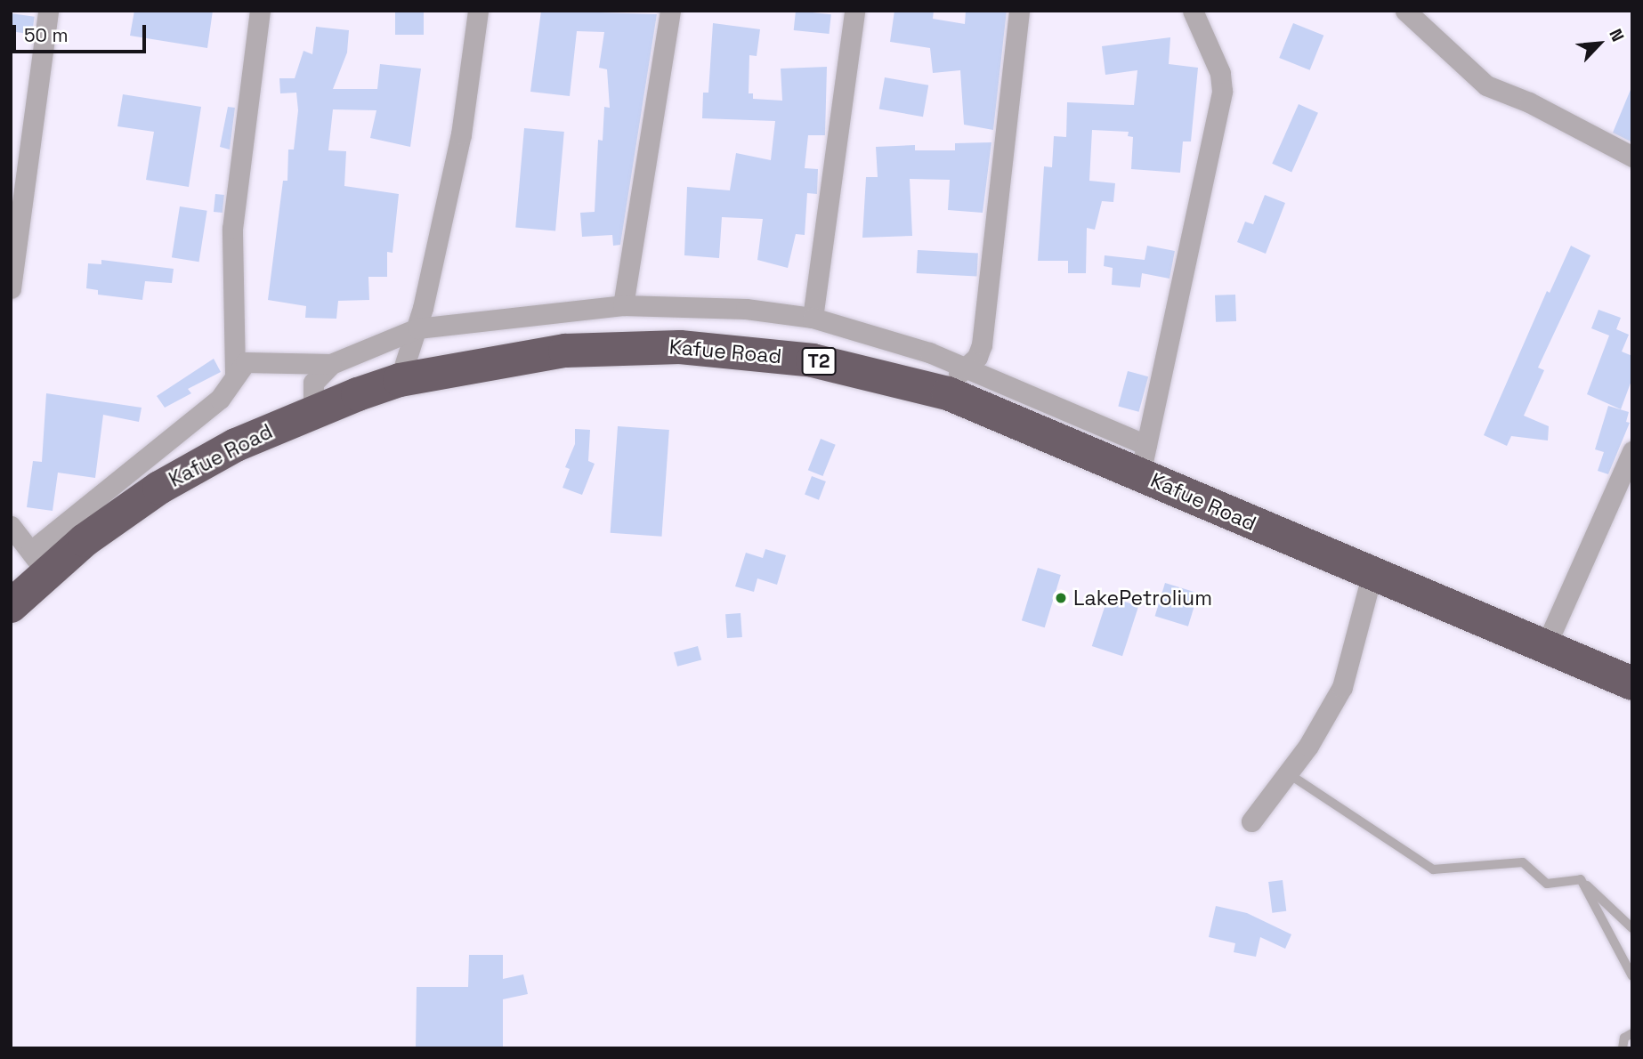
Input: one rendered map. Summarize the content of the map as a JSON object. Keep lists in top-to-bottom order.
{
  "streets": {
    "highway": ["Kafue Road", "T2"]
  },
  "places": ["LakePetrolium"],
  "scale_bar": "50 m",
  "north": "top right"
}
